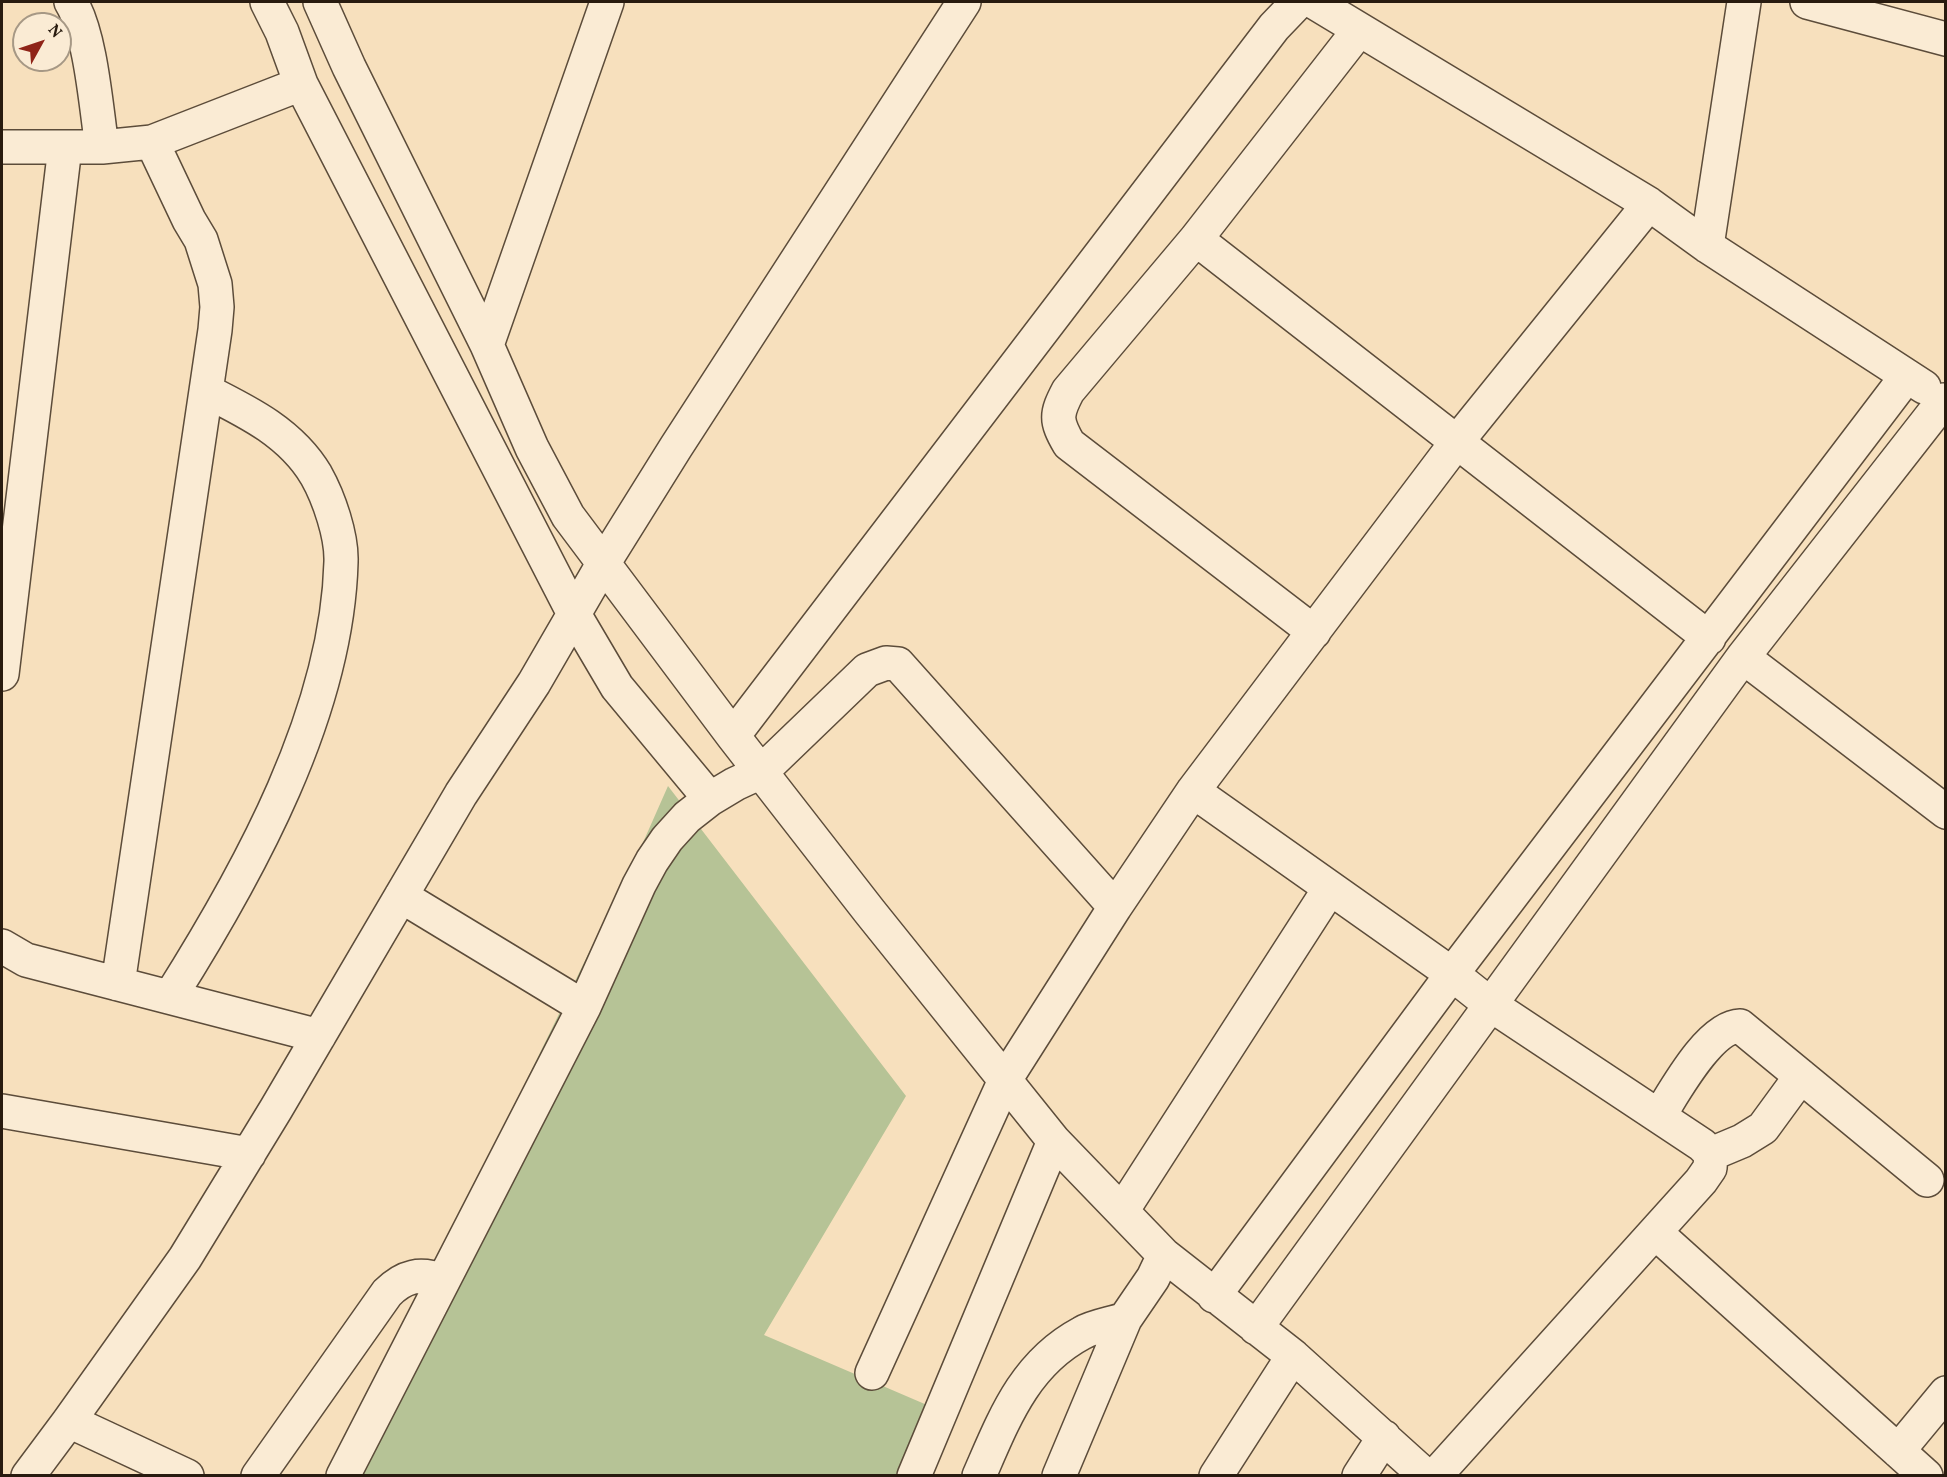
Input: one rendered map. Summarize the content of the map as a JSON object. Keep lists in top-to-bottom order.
{
  "north": "top right"
}
